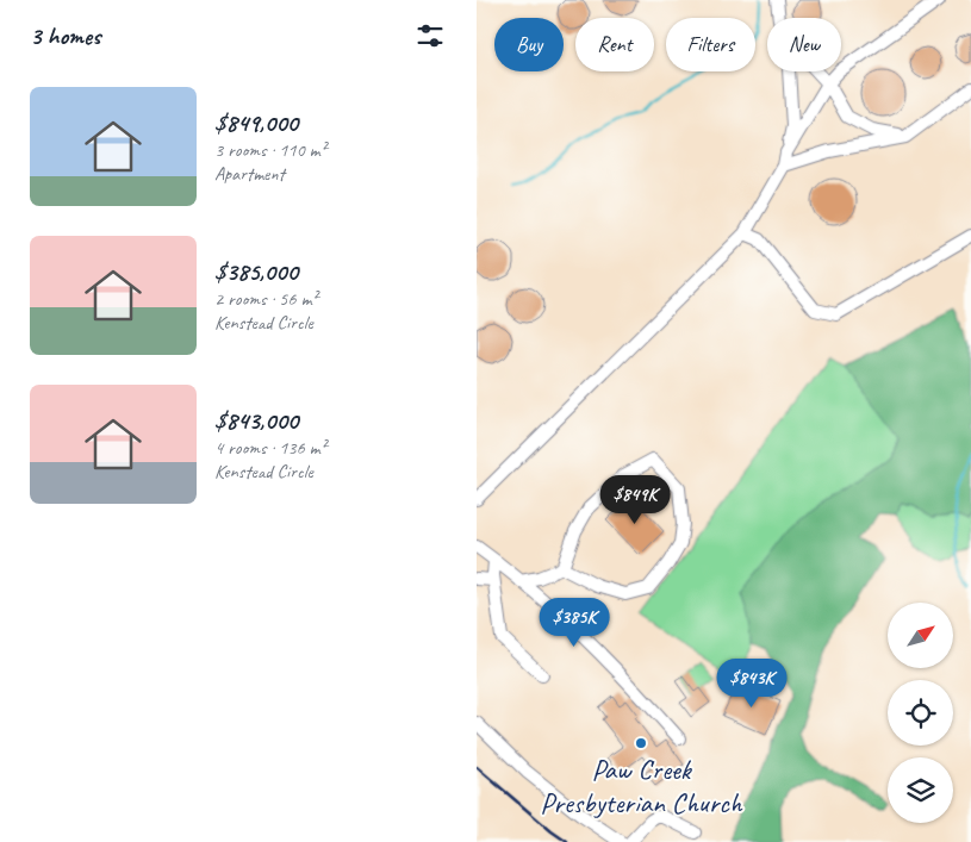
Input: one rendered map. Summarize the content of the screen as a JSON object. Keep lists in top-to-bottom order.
{
  "places": ["Paw Creek Presbyterian Church"],
  "north": "top right",
  "page": {
    "heading": "3 homes",
    "chip": [
      "Buy",
      "Rent",
      "Filters",
      "New"
    ],
    "list": [
      {
        "name": "$849,000",
        "note": "3 rooms · 110 m² · Apartment"
      },
      {
        "name": "$385,000",
        "note": "2 rooms · 56 m² · Kenstead Circle"
      },
      {
        "name": "$843,000",
        "note": "4 rooms · 136 m² · Kenstead Circle"
      }
    ],
    "price": ["$849K", "$385K", "$843K"]
  }
}
